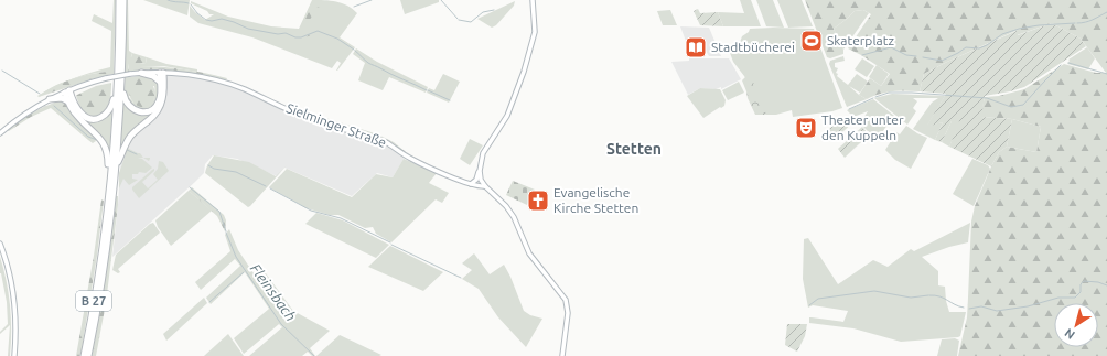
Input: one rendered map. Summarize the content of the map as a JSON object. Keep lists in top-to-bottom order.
{
  "streets": {
    "highway": ["B 27"],
    "street": ["Sielminger Straße"]
  },
  "districts": ["Stetten"],
  "water": ["Fleinsbach"],
  "places": {
    "sports": ["Skaterplatz"],
    "library": ["Stadtbücherei"],
    "theatre": ["Theater unter den Kuppeln"],
    "church": ["Evangelische Kirche Stetten"]
  },
  "north": "bottom left"
}
